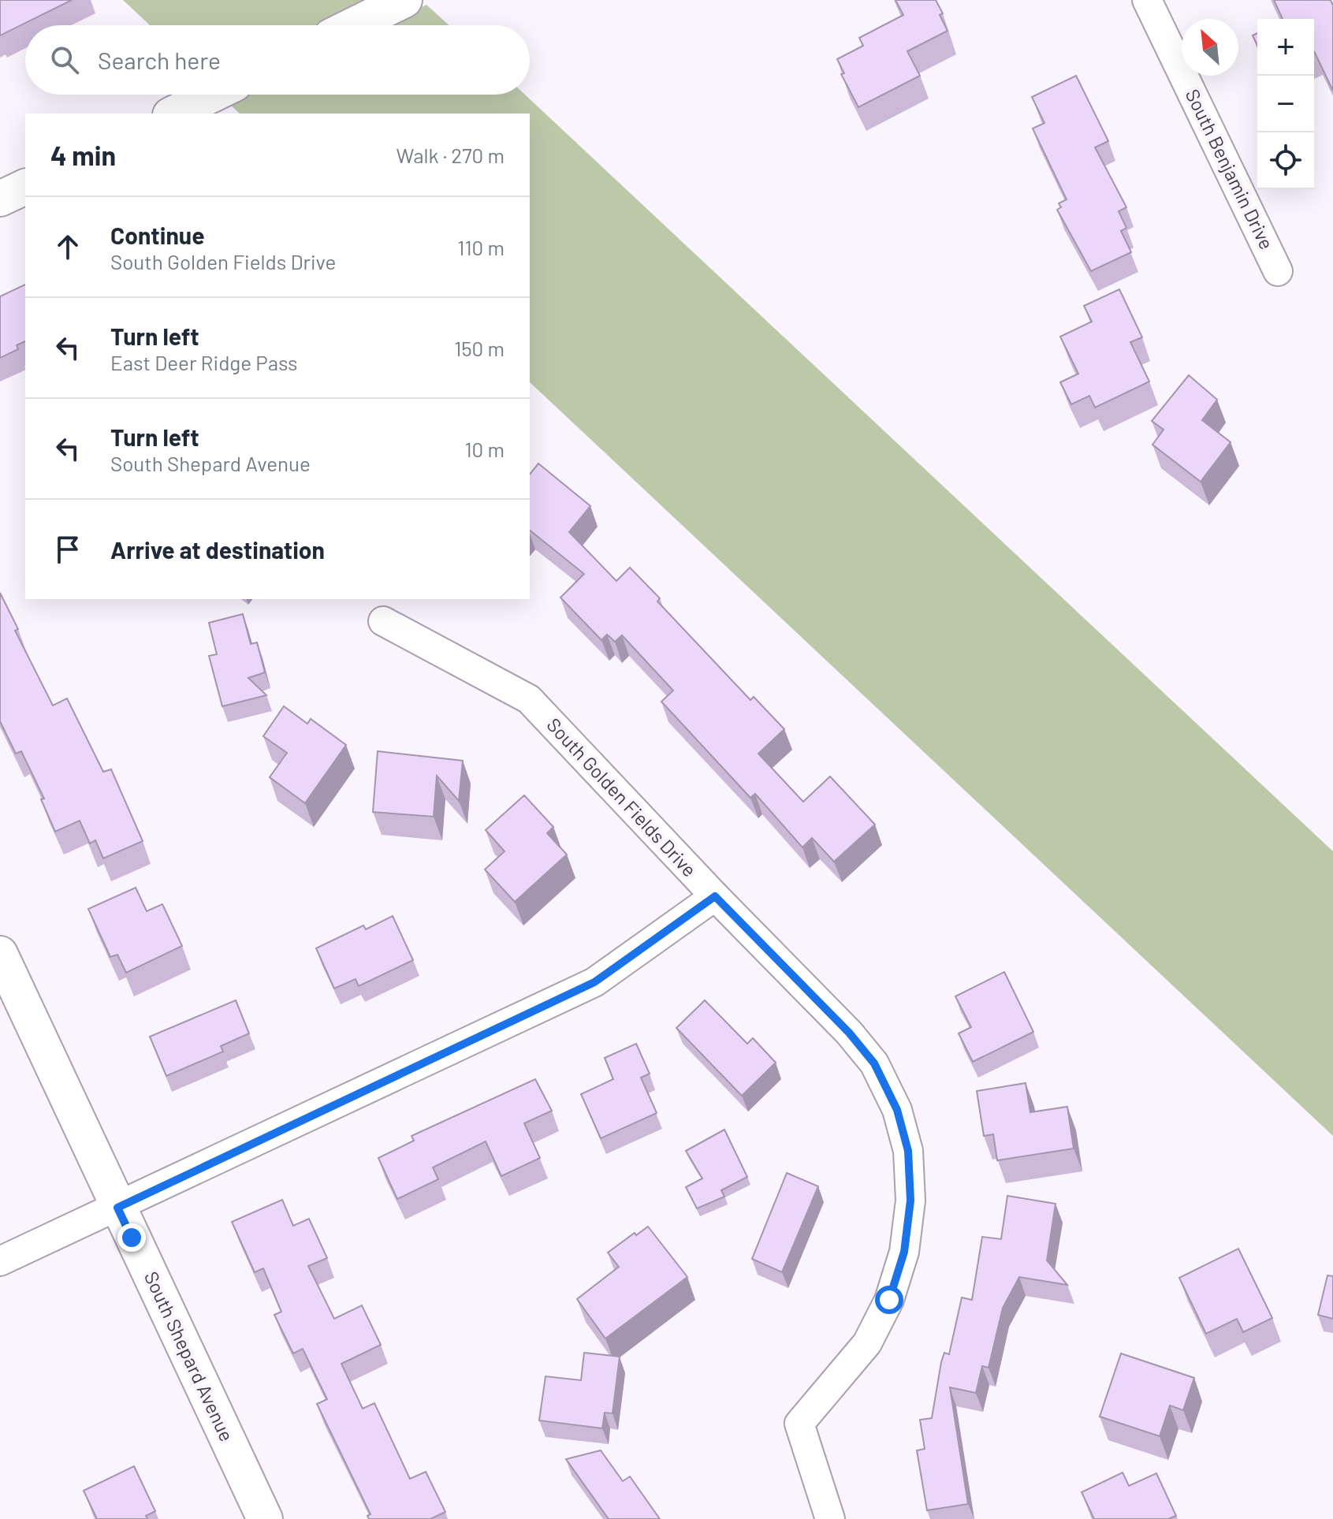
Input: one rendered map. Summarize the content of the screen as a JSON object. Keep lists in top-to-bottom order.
{
  "streets": {
    "street": ["South Benjamin Drive", "South Golden Fields Drive", "South Shepard Avenue"]
  },
  "north": "top left",
  "page": {
    "map_buttons": ["+", "−"],
    "search": "Search here",
    "heading": ["4 min", "Walk · 270 m"],
    "list": [
      ["Continue", "South Golden Fields Drive", "110 m"],
      ["Turn left", "East Deer Ridge Pass", "150 m"],
      ["Turn left", "South Shepard Avenue", "10 m"],
      "Arrive at destination"
    ]
  }
}
